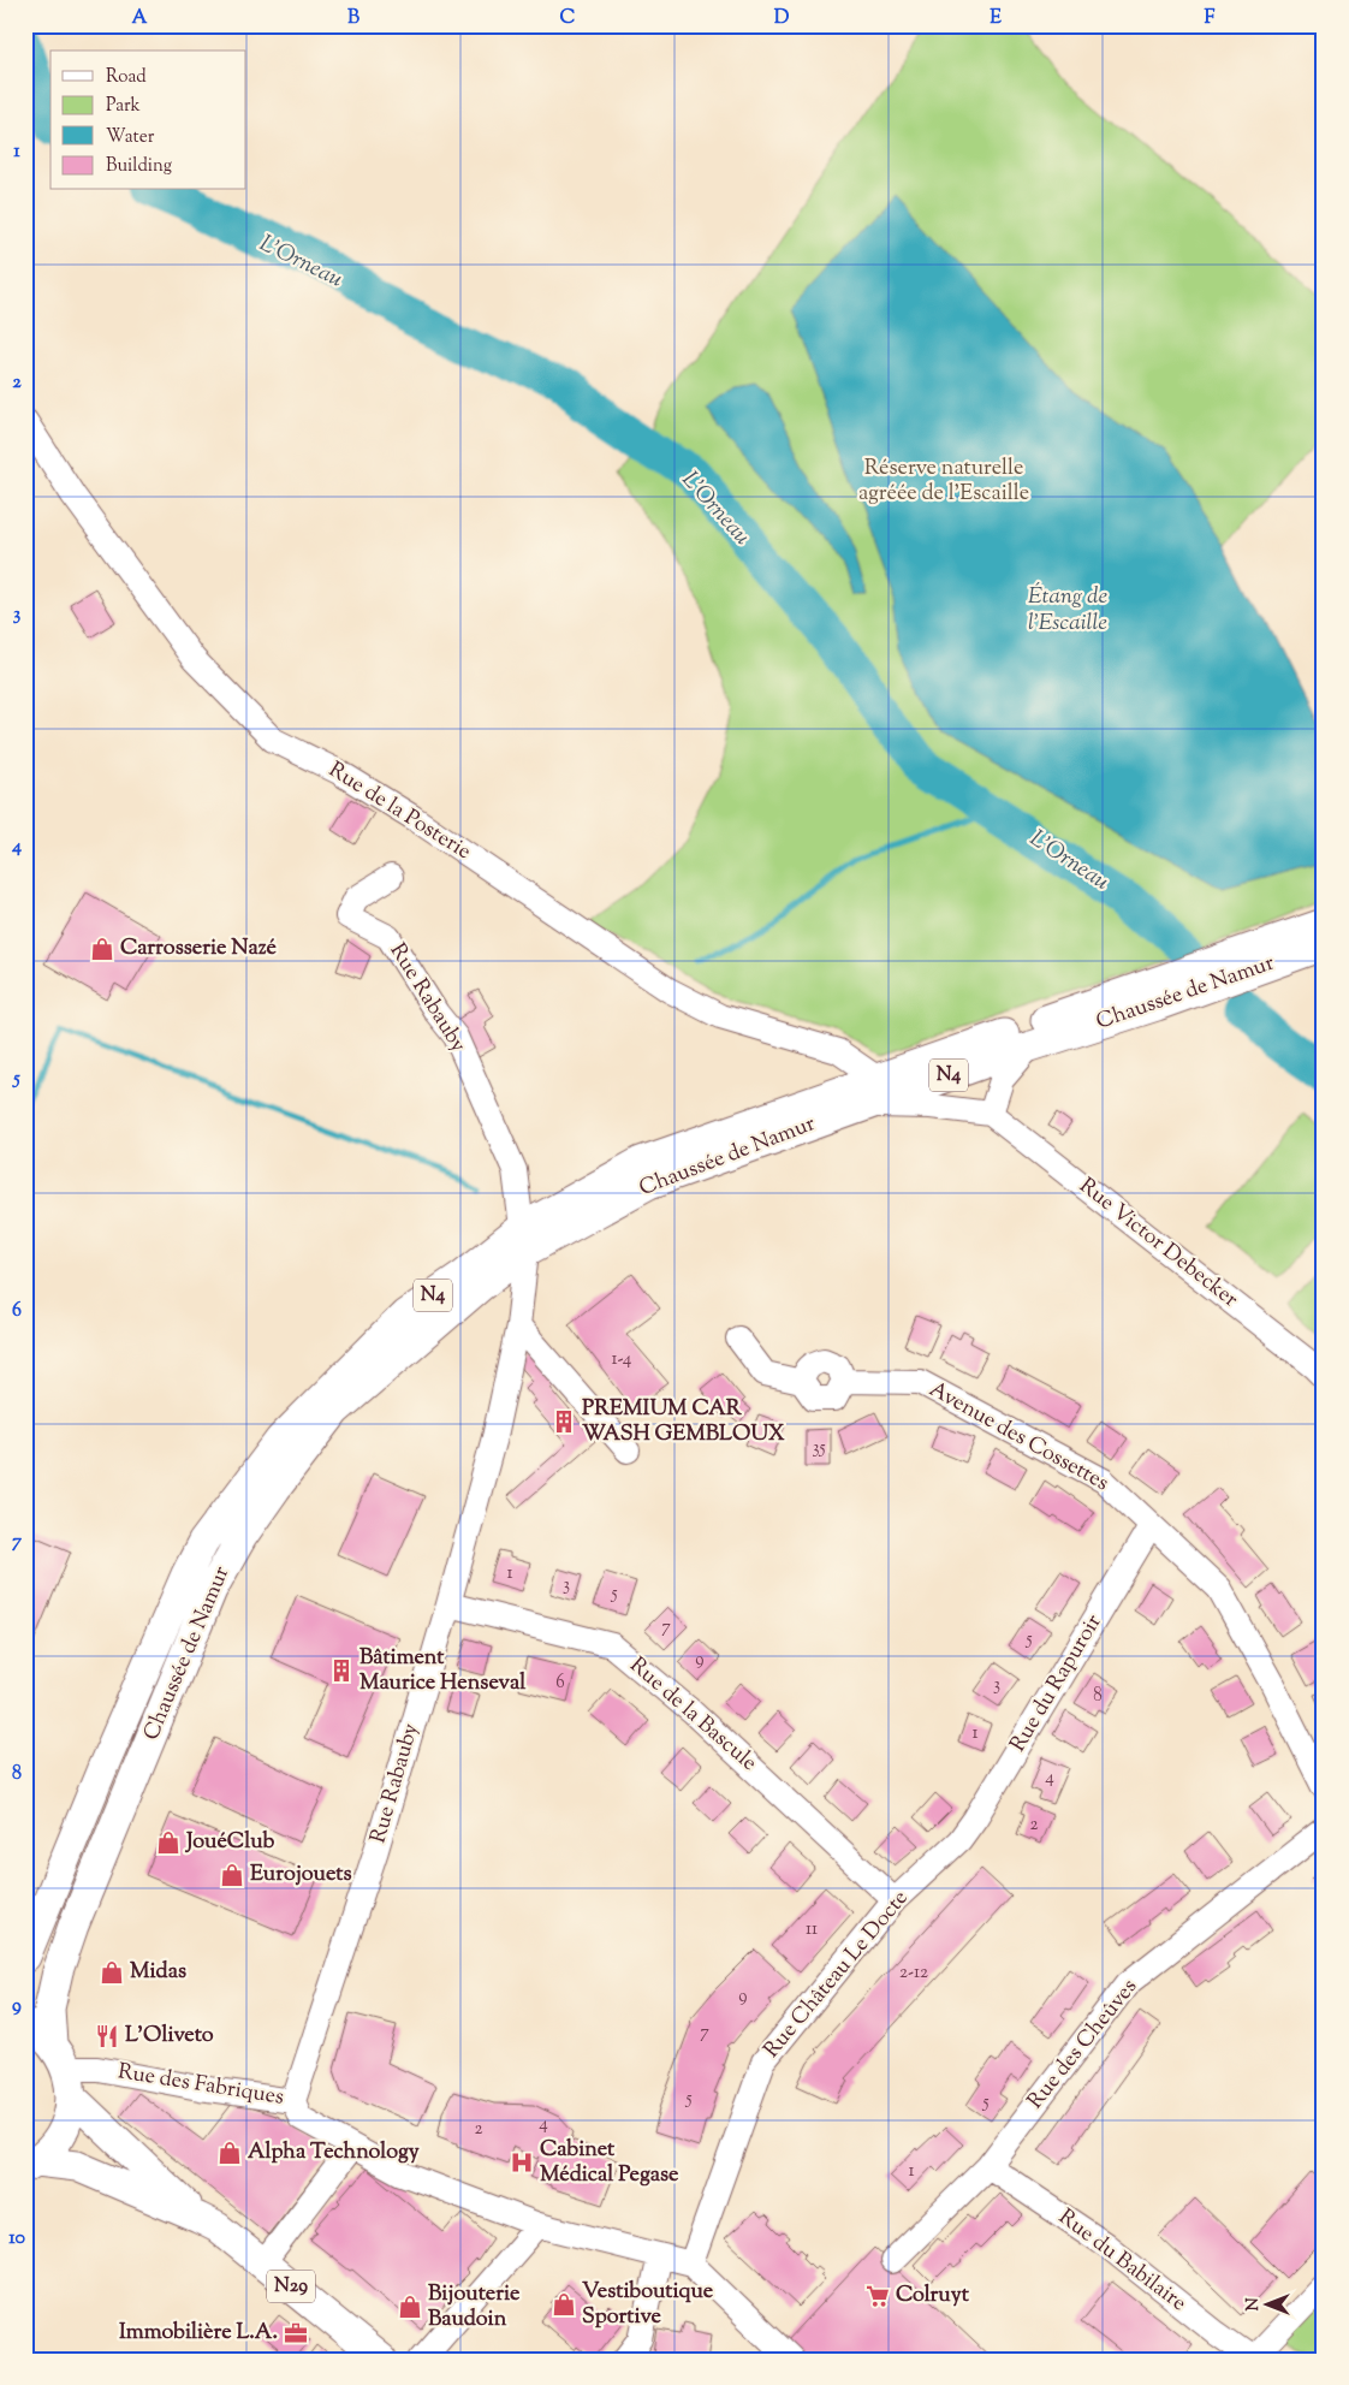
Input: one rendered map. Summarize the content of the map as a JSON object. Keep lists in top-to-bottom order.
{
  "streets": {
    "main road": ["Chaussée de Namur", "N4", "N29"],
    "street": [
      "Rue de la Posterie",
      "Rue Rabauby",
      "Rue Victor Debecker",
      "Avenue des Cossettes",
      "Rue du Rapuroir",
      "Rue de la Bascule",
      "Rue Château Le Docte",
      "Rue des Cheûves",
      "Rue des Fabriques",
      "Rue du Babilaire"
    ]
  },
  "crossings": [
    ["Rue de la Posterie", "Chaussée de Namur"],
    ["Chaussée de Namur", "Rue Rabauby"],
    ["Chaussée de Namur", "Rue des Fabriques"],
    ["Chaussée de Namur", "N29"],
    ["Rue Rabauby", "Rue de la Bascule"],
    ["Rue Rabauby", "Rue des Fabriques"],
    ["Avenue des Cossettes", "Rue du Rapuroir"],
    ["Rue du Rapuroir", "Rue Château Le Docte"],
    ["Rue de la Bascule", "Rue Château Le Docte"],
    ["Rue Château Le Docte", "Rue des Fabriques"],
    ["Rue des Cheûves", "Rue du Babilaire"],
    ["Rue des Fabriques", "N29"]
  ],
  "water": ["L'Orneau", "Étang de l'Escaille"],
  "parks": ["Réserve naturelle agréée de l'Escaille"],
  "places": {
    "shop": [
      "Carrosserie Nazé",
      "JouéClub",
      "Eurojouets",
      "Midas",
      "Alpha Technology",
      "Vestiboutique Sportive",
      "Bijouterie Baudoin"
    ],
    "building": ["PREMIUM CAR WASH GEMBLOUX", "Bâtiment Maurice Henseval"],
    "restaurant": ["L'Oliveto"],
    "hospital": ["Cabinet Médical Pegase"],
    "supermarket": ["Colruyt"],
    "office": ["Immobilière L.A."]
  },
  "house_numbers": [
    "1-4",
    "35",
    "1",
    "3",
    "5",
    "7",
    "5",
    "9",
    "6",
    "3",
    "8",
    "1",
    "4",
    "2",
    "11",
    "2-12",
    "9",
    "7",
    "5",
    "5",
    "4",
    "2",
    "1"
  ],
  "legend": [
    "Road",
    "Park",
    "Water",
    "Building"
  ],
  "north": "left",
  "grid": {
    "columns": [
      "A",
      "B",
      "C",
      "D",
      "E",
      "F"
    ],
    "rows": [
      "1",
      "2",
      "3",
      "4",
      "5",
      "6",
      "7",
      "8",
      "9",
      "10"
    ]
  }
}
